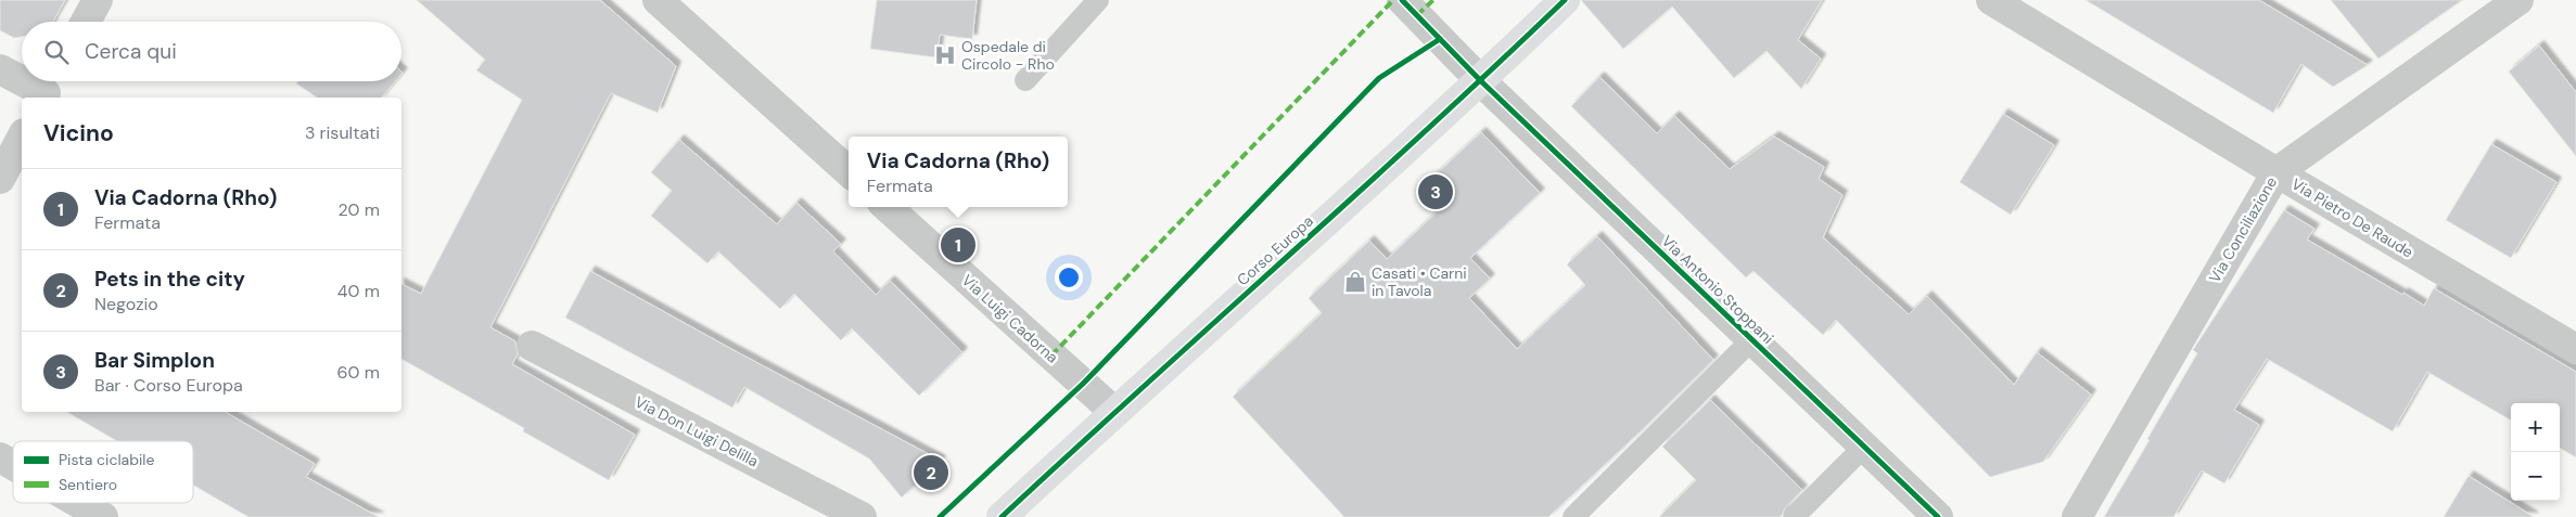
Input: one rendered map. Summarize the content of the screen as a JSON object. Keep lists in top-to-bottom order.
{
  "streets": {
    "main road": ["Corso Europa"],
    "street": [
      "Via Pietro De Raude",
      "Via Conciliazione",
      "Via Antonio Stoppani",
      "Via Luigi Cadorna",
      "Via Don Luigi Delilla"
    ]
  },
  "crossings": [
    ["Via Pietro De Raude", "Via Conciliazione"],
    ["Corso Europa", "Via Antonio Stoppani"],
    ["Corso Europa", "Via Luigi Cadorna"]
  ],
  "places": {
    "hospital": ["Ospedale di Circolo - Rho"],
    "shop": ["Casati • Carni in Tavola"]
  },
  "legend": ["Pista ciclabile", "Sentiero"],
  "page": {
    "search": "Cerca qui",
    "heading": ["Vicino", "3 risultati"],
    "popup": ["Via Cadorna (Rho)", "Fermata"],
    "list": [
      {
        "mark": "1",
        "name": "Via Cadorna (Rho)",
        "note": "Fermata",
        "value": "20 m"
      },
      {
        "mark": "2",
        "name": "Pets in the city",
        "note": "Negozio",
        "value": "40 m"
      },
      {
        "mark": "3",
        "name": "Bar Simplon",
        "note": "Bar · Corso Europa",
        "value": "60 m"
      }
    ],
    "pins": ["3", "1", "2"],
    "map_buttons": ["+", "−"]
  }
}
